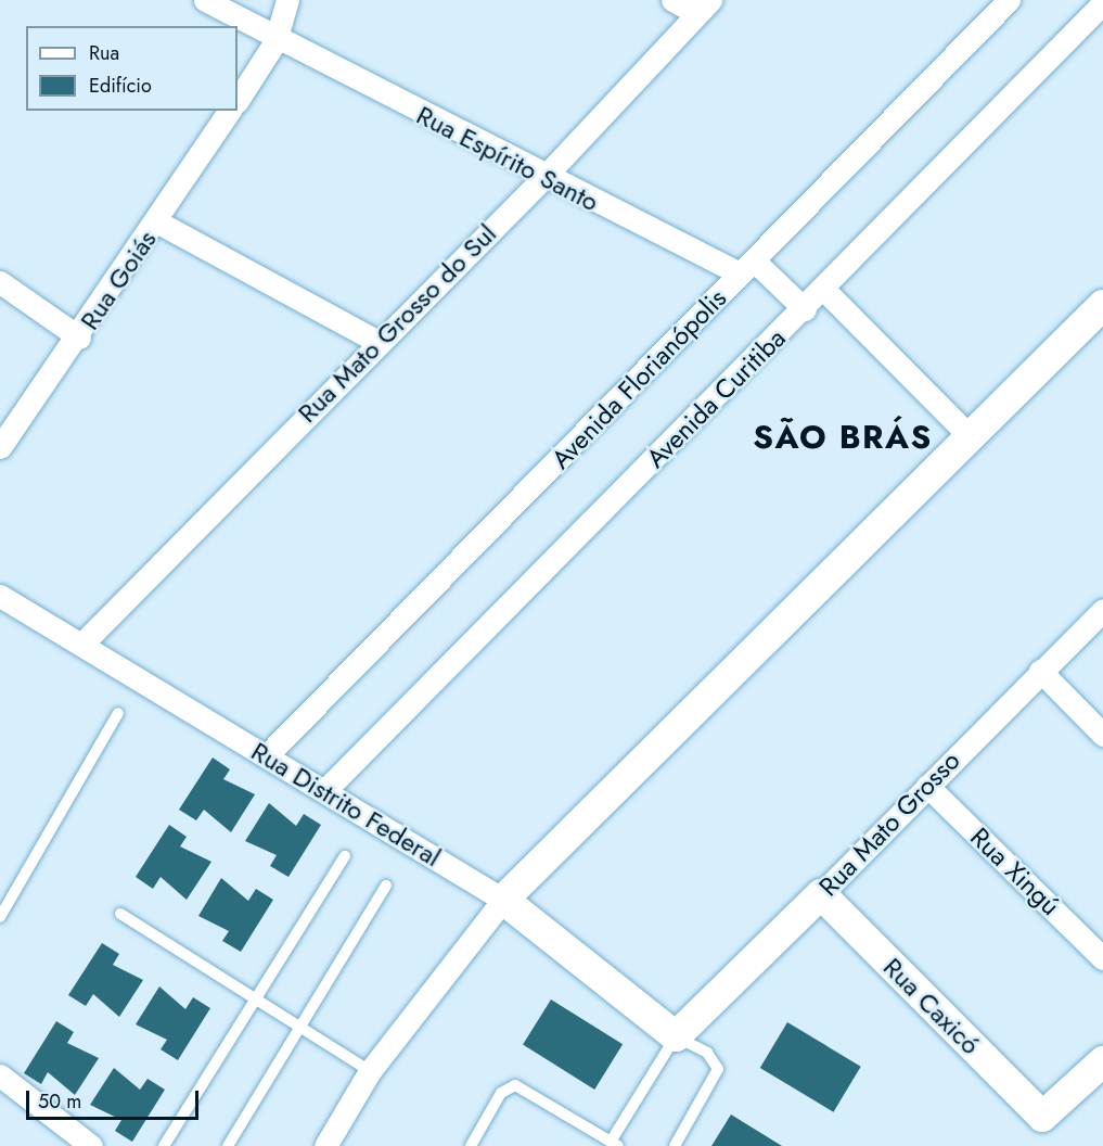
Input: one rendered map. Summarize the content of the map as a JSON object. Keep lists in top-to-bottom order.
{
  "streets": {
    "street": [
      "Rua Espírito Santo",
      "Rua Goiás",
      "Rua Mato Grosso do Sul",
      "Avenida Florianópolis",
      "Avenida Curitiba",
      "Rua Distrito Federal",
      "Rua Mato Grosso",
      "Rua Xingú",
      "Rua Caxicó"
    ]
  },
  "crossings": [
    ["Rua Espírito Santo", "Rua Mato Grosso do Sul"],
    ["Rua Espírito Santo", "Avenida Florianópolis"],
    ["Rua Espírito Santo", "Avenida Curitiba"],
    ["Rua Mato Grosso do Sul", "Rua Distrito Federal"],
    ["Avenida Florianópolis", "Rua Distrito Federal"],
    ["Avenida Curitiba", "Rua Distrito Federal"],
    ["Rua Distrito Federal", "Rua Mato Grosso"],
    ["Rua Mato Grosso", "Rua Xingú"],
    ["Rua Mato Grosso", "Rua Caxicó"]
  ],
  "districts": ["SÃO BRÁS"],
  "legend": ["Rua", "Edifício"],
  "scale_bar": "50 m"
}
